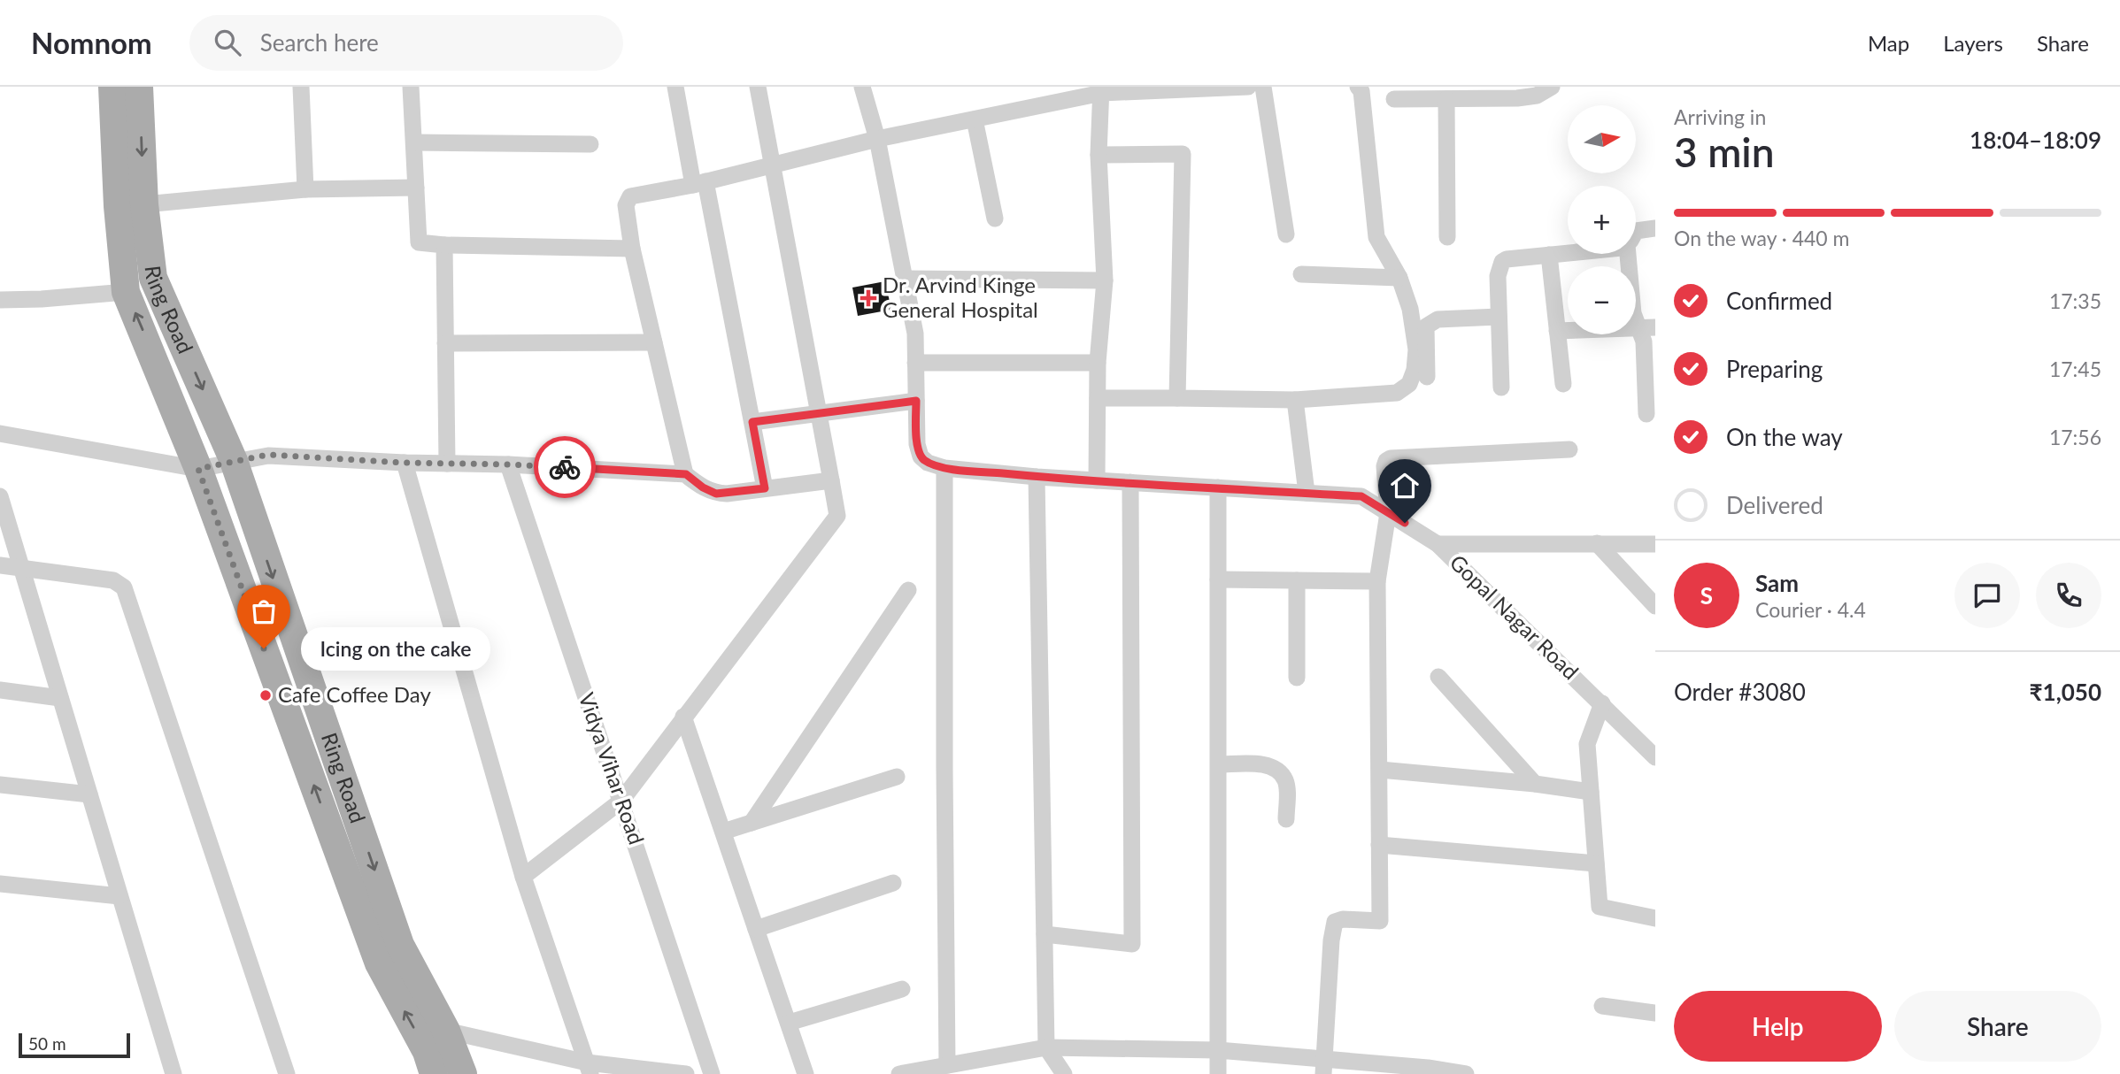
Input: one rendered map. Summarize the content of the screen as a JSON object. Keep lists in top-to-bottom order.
{
  "streets": {
    "main road": ["Ring Road"],
    "street": ["Gopal Nagar Road", "Vidya Vihar Road"]
  },
  "places": {
    "health": ["Dr. Arvind Kinge General Hospital"],
    "other": ["Icing on the cake", "Cafe Coffee Day"]
  },
  "scale_bar": "50 m",
  "north": "right",
  "page": {
    "header": "Nomnom",
    "search": "Search here",
    "nav": ["Map", "Layers", "Share"],
    "heading": ["3 min", "Arriving in", "18:04–18:09"],
    "panel": [
      "Sam",
      "Courier · 4.4",
      "Order #3080",
      "₹1,050"
    ],
    "map_buttons": ["+", "−"],
    "bar": "On the way · 440 m",
    "list": [
      ["Confirmed", "17:35"],
      ["Preparing", "17:45"],
      ["On the way", "17:56"],
      "Delivered"
    ],
    "round": "S",
    "bubble": "Icing on the cake",
    "buttons": ["Help", "Share"],
    "scale": "50 m"
  }
}
